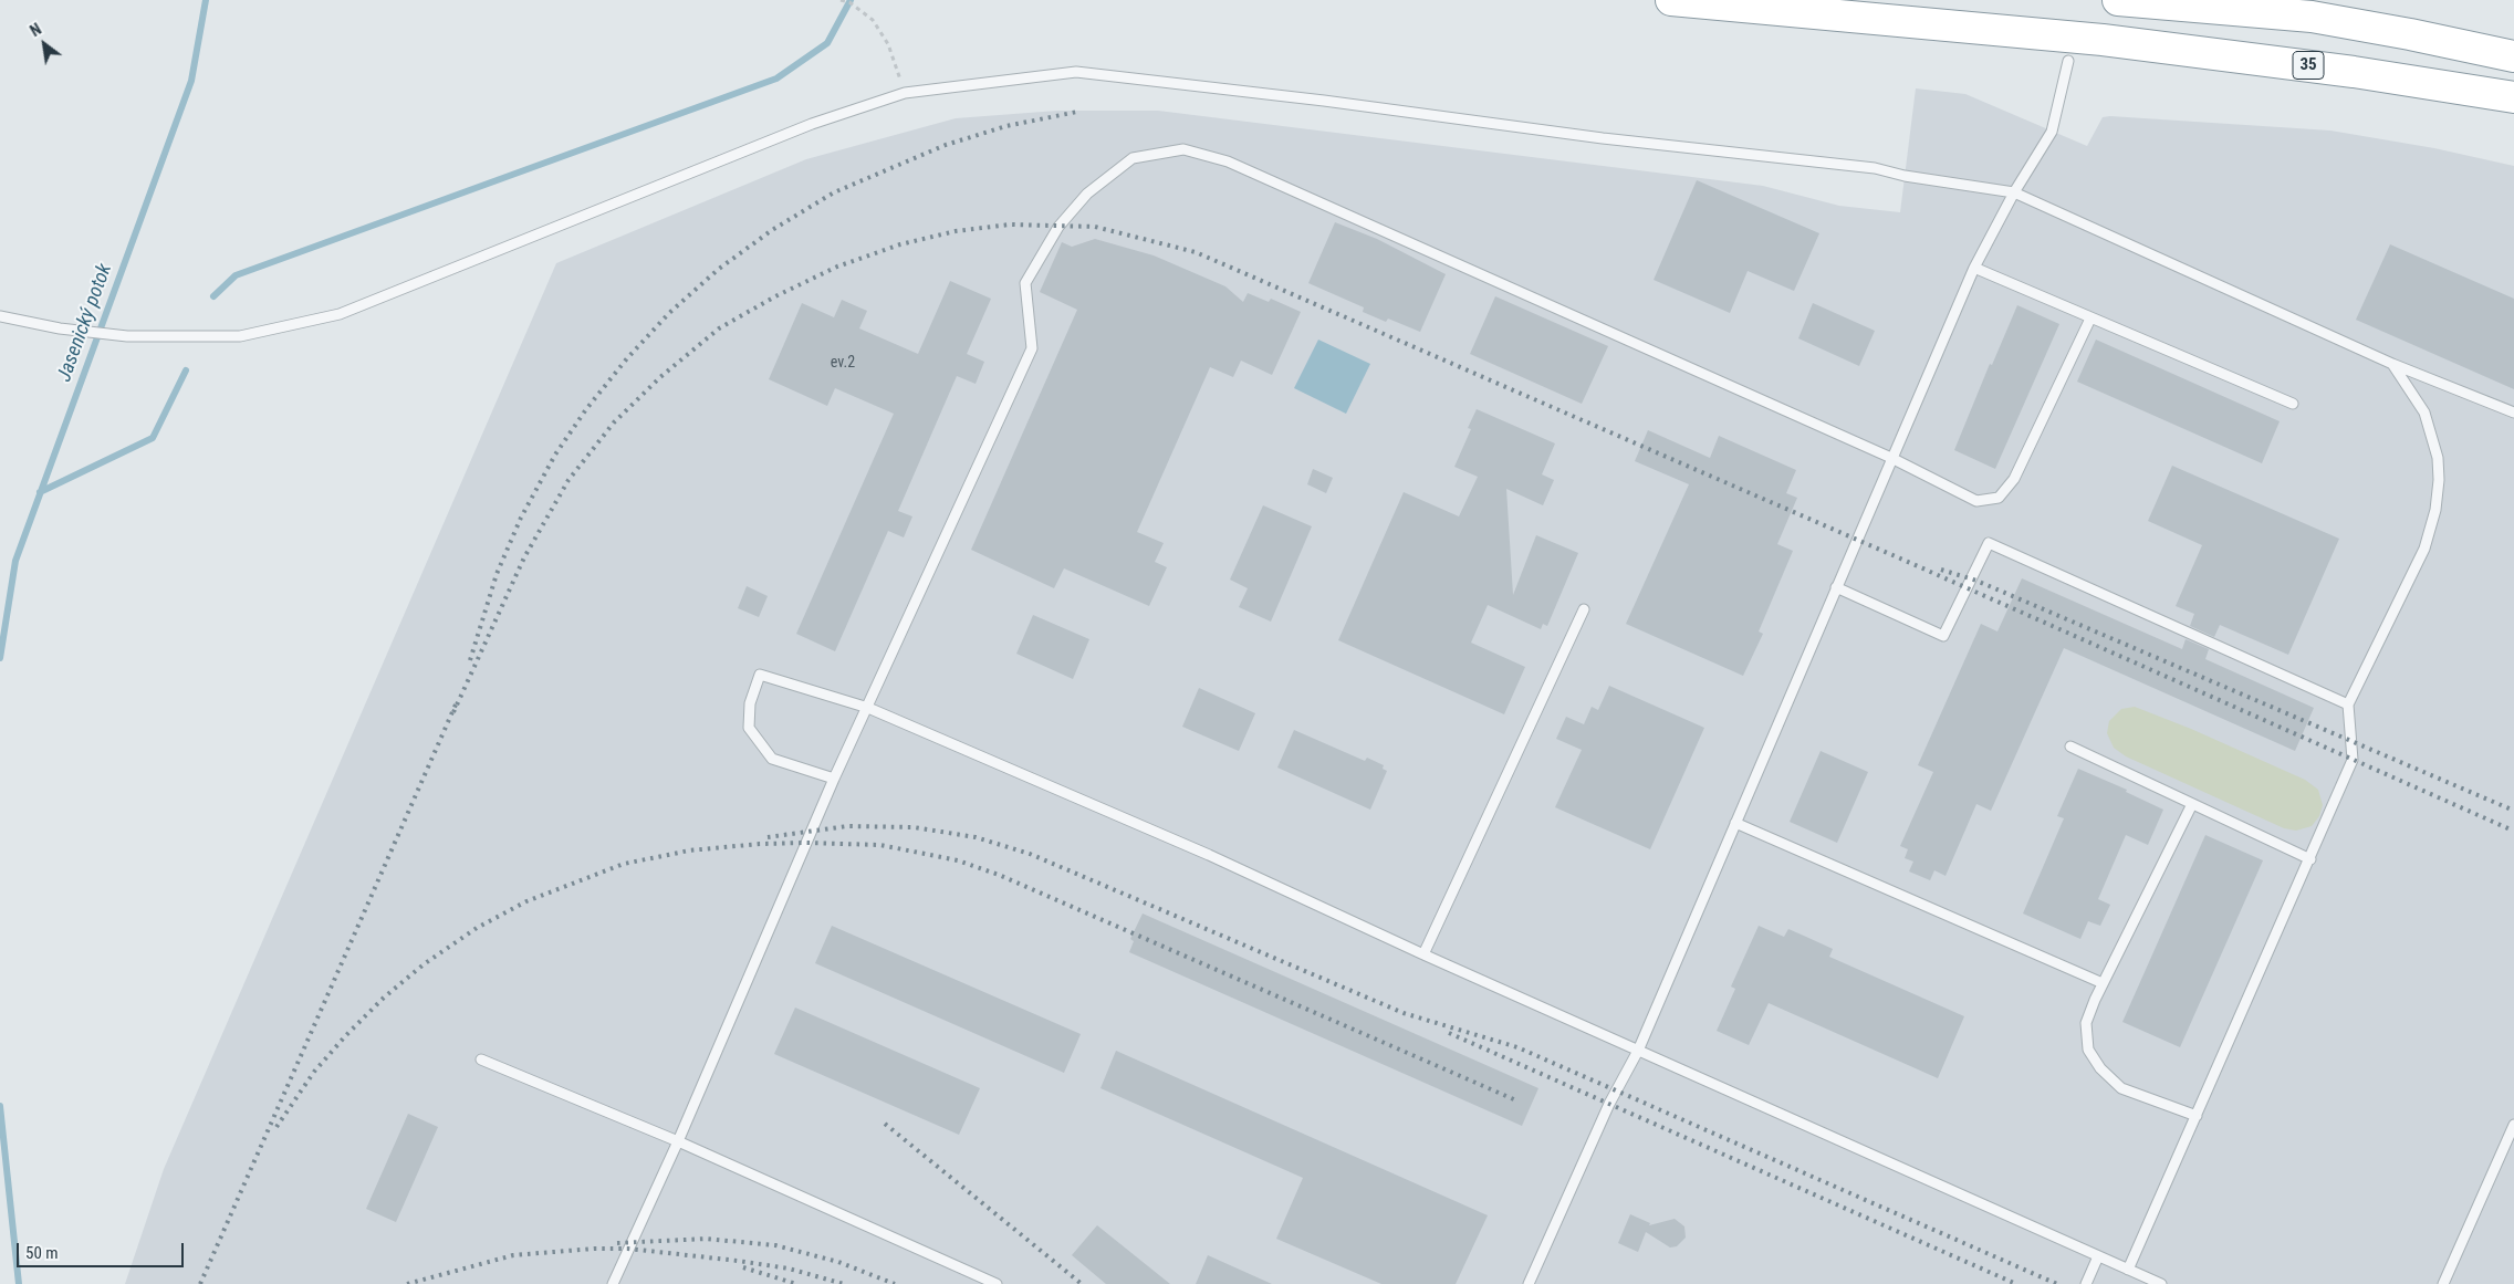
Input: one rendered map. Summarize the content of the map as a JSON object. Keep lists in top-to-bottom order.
{
  "streets": {
    "highway": ["35"]
  },
  "water": ["Jasenický potok"],
  "house_numbers": ["ev.2"],
  "scale_bar": "50 m",
  "north": "top left"
}
